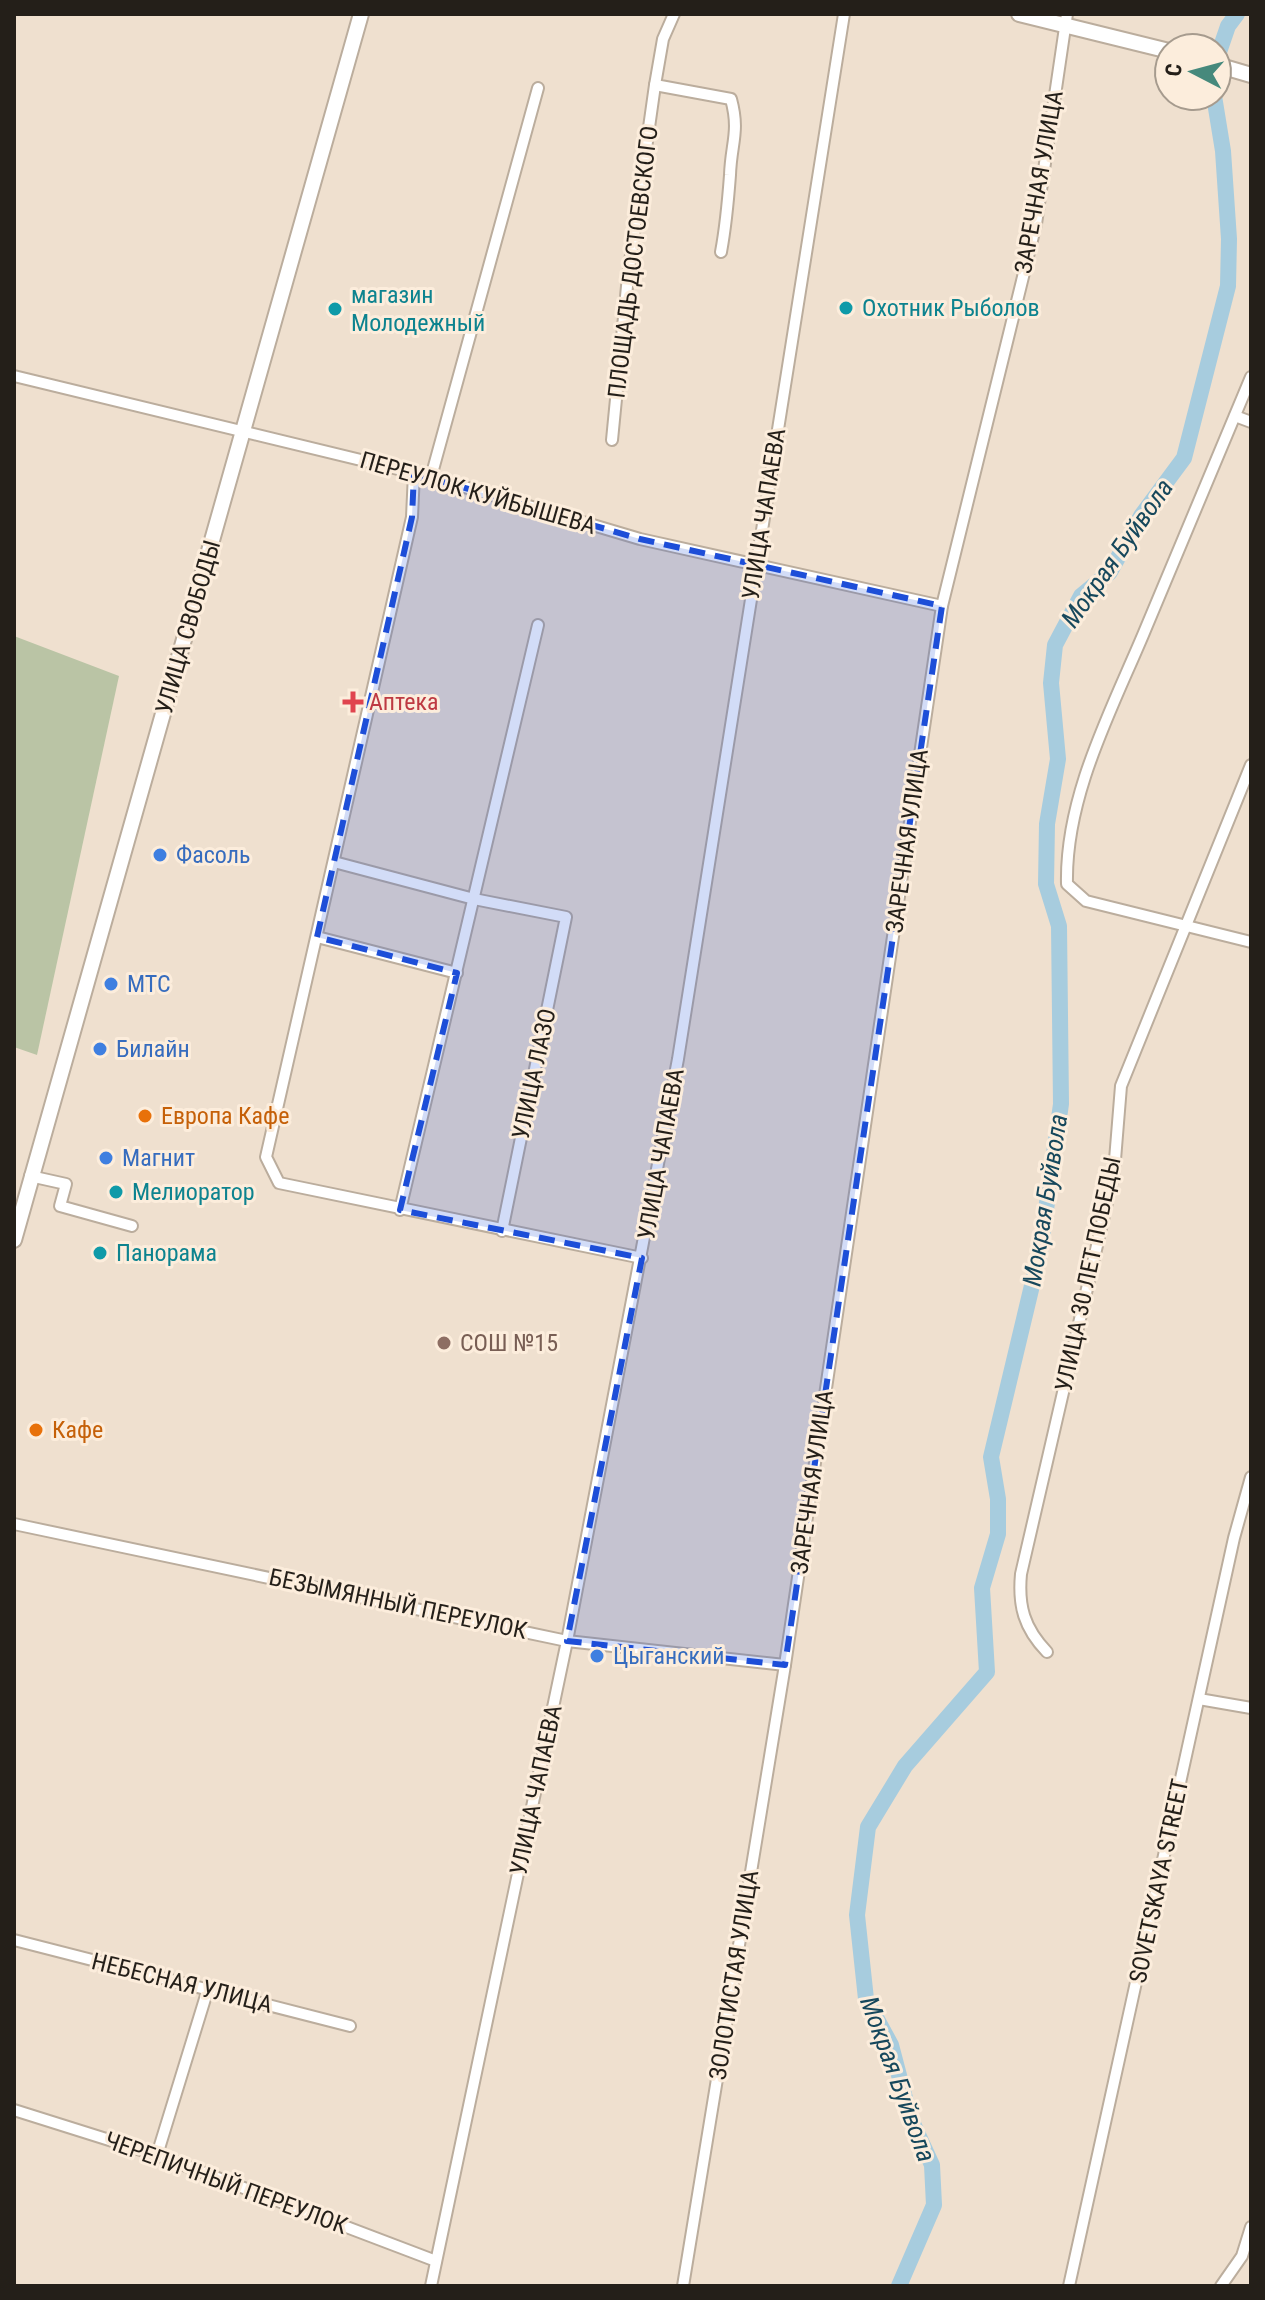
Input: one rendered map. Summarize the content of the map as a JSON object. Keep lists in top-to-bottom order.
{
  "streets": {
    "main road": ["УЛИЦА СВОБОДЫ"],
    "street": [
      "ЗАРЕЧНАЯ УЛИЦА",
      "ПЛОЩАДЬ ДОСТОЕВСКОГО",
      "ПЕРЕУЛОК КУЙБЫШЕВА",
      "УЛИЦА ЧАПАЕВА",
      "УЛИЦА ЛАЗО",
      "УЛИЦА 30 ЛЕТ ПОБЕДЫ",
      "БЕЗЫМЯННЫЙ ПЕРЕУЛОК",
      "SOVETSKAYA STREET",
      "ЗОЛОТИСТАЯ УЛИЦА",
      "НЕБЕСНАЯ УЛИЦА",
      "ЧЕРЕПИЧНЫЙ ПЕРЕУЛОК"
    ]
  },
  "crossings": [
    ["ЗАРЕЧНАЯ УЛИЦА", "ПЕРЕУЛОК КУЙБЫШЕВА"],
    ["ЗАРЕЧНАЯ УЛИЦА", "БЕЗЫМЯННЫЙ ПЕРЕУЛОК"],
    ["ЗАРЕЧНАЯ УЛИЦА", "ЗОЛОТИСТАЯ УЛИЦА"],
    ["ПЕРЕУЛОК КУЙБЫШЕВА", "УЛИЦА ЧАПАЕВА"],
    ["ПЕРЕУЛОК КУЙБЫШЕВА", "УЛИЦА СВОБОДЫ"],
    ["УЛИЦА ЧАПАЕВА", "БЕЗЫМЯННЫЙ ПЕРЕУЛОК"],
    ["УЛИЦА ЧАПАЕВА", "ЧЕРЕПИЧНЫЙ ПЕРЕУЛОК"],
    ["БЕЗЫМЯННЫЙ ПЕРЕУЛОК", "ЗОЛОТИСТАЯ УЛИЦА"]
  ],
  "water": ["Мокрая Буйвола"],
  "places": {
    "other": [
      "Охотник Рыболов",
      "магазин Молодежный",
      "Фасоль",
      "МТС",
      "Билайн",
      "Европа Кафе",
      "Магнит",
      "Мелиоратор",
      "Панорама",
      "СОШ №15",
      "Кафе",
      "Цыганский"
    ],
    "health": ["Аптека"]
  },
  "north": "left"
}
